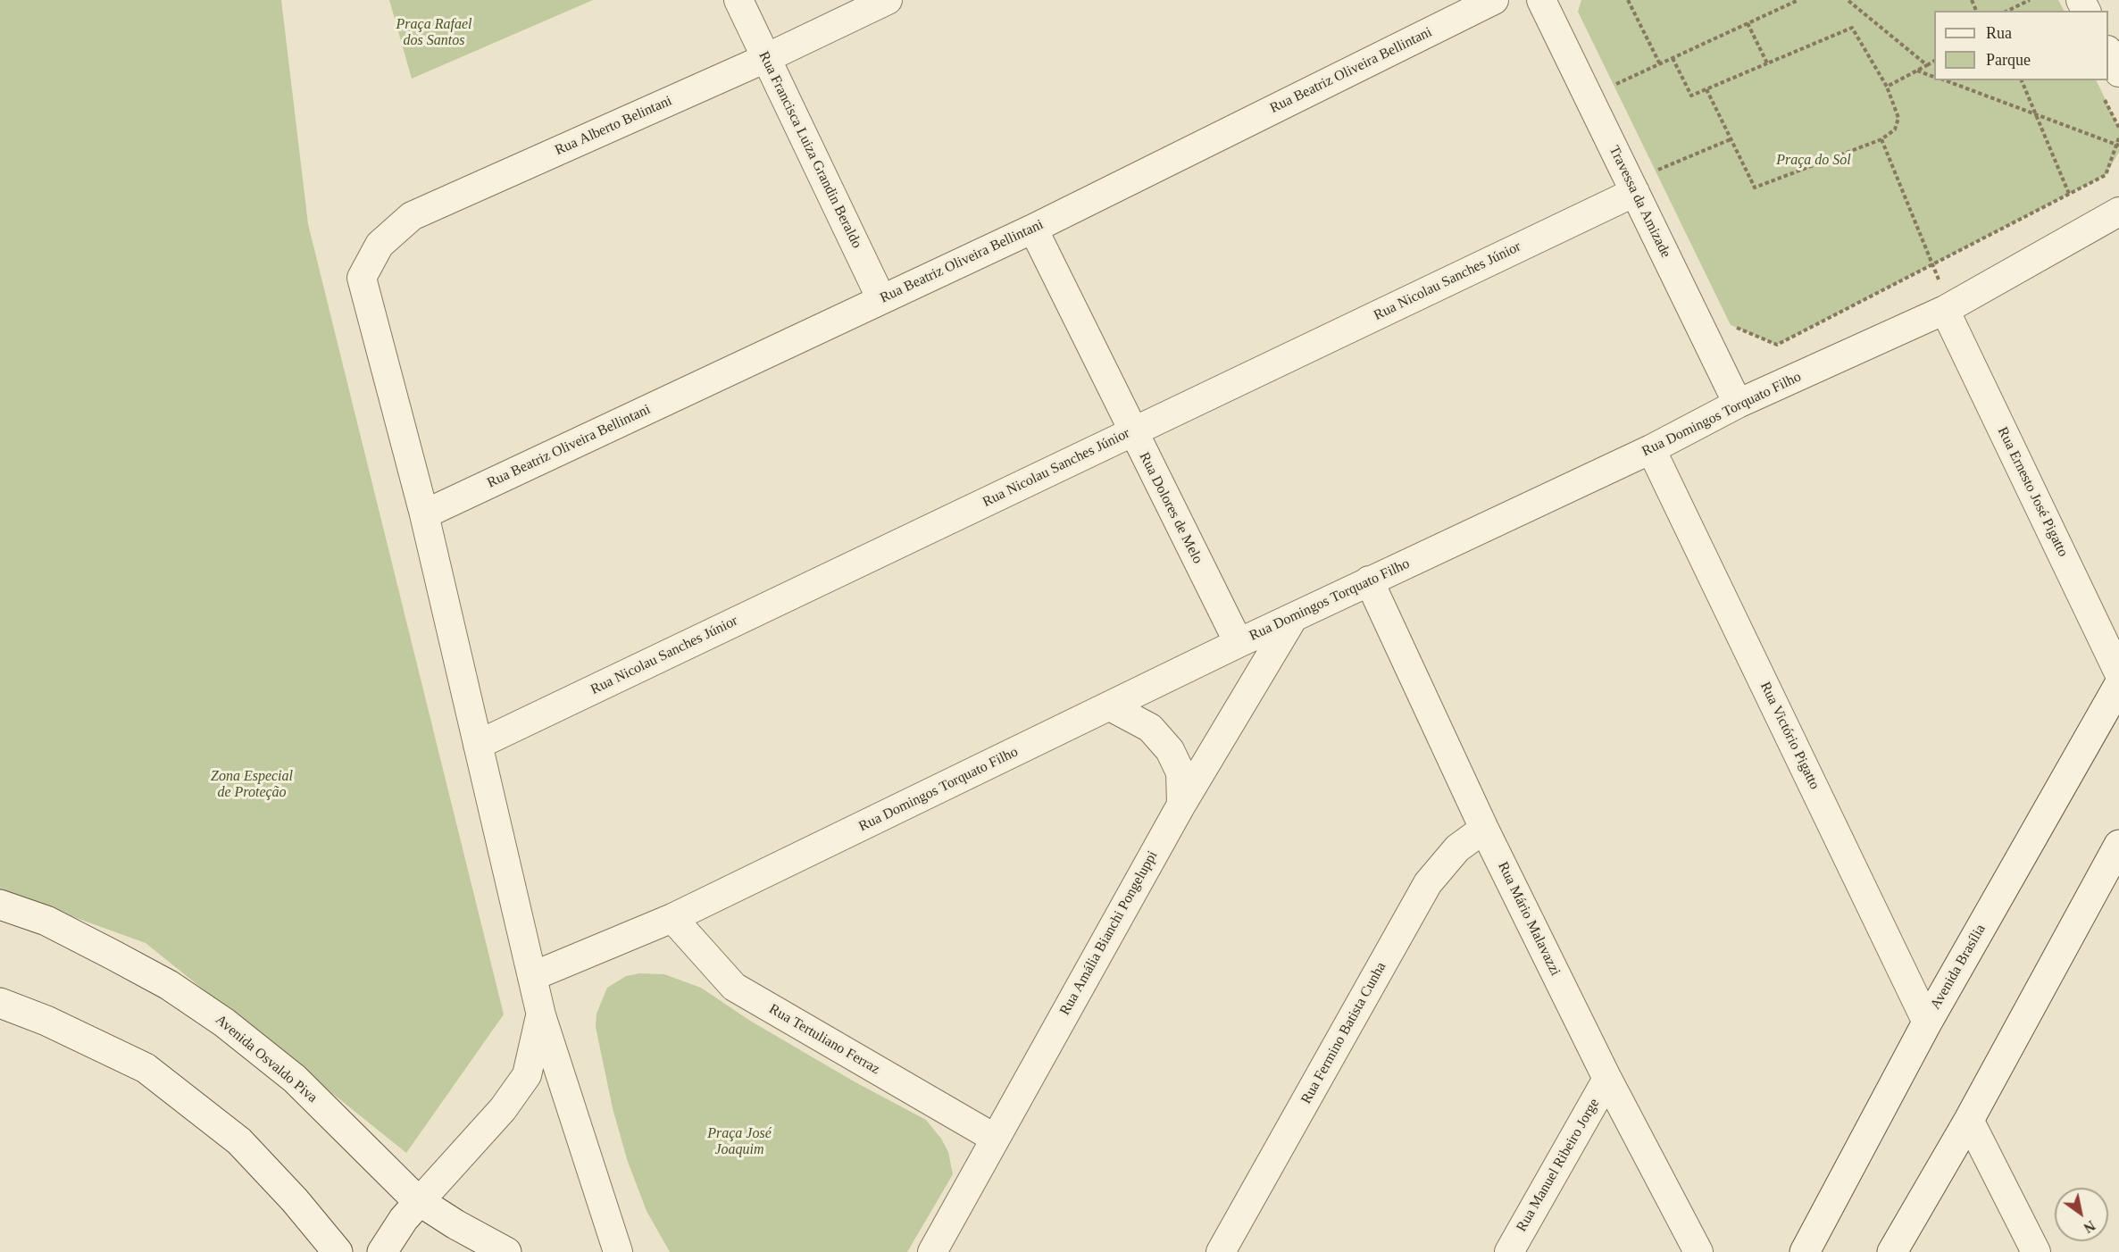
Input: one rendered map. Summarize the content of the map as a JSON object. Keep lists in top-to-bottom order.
{
  "streets": {
    "main road": ["Avenida Brasília", "Avenida Osvaldo Piva"],
    "street": [
      "Rua Beatriz Oliveira Bellintani",
      "Rua Alberto Belintani",
      "Rua Francisca Luiza Grandin Beraldo",
      "Travessa da Amizade",
      "Rua Nicolau Sanches Júnior",
      "Rua Domingos Torquato Filho",
      "Rua Ernesto José Pigatto",
      "Rua Dolores de Melo",
      "Rua Victório Pigatto",
      "Rua Mário Malavazzi",
      "Rua Amália Bianchi Pongeluppi",
      "Rua Fermino Batista Cunha",
      "Rua Tertuliano Ferraz",
      "Rua Manuel Ribeiro Jorge"
    ]
  },
  "crossings": [
    ["Rua Beatriz Oliveira Bellintani", "Rua Alberto Belintani"],
    ["Rua Beatriz Oliveira Bellintani", "Rua Francisca Luiza Grandin Beraldo"],
    ["Rua Beatriz Oliveira Bellintani", "Rua Dolores de Melo"],
    ["Rua Alberto Belintani", "Rua Francisca Luiza Grandin Beraldo"],
    ["Travessa da Amizade", "Rua Nicolau Sanches Júnior"],
    ["Travessa da Amizade", "Rua Domingos Torquato Filho"],
    ["Rua Nicolau Sanches Júnior", "Rua Dolores de Melo"],
    ["Rua Domingos Torquato Filho", "Rua Ernesto José Pigatto"],
    ["Rua Domingos Torquato Filho", "Rua Dolores de Melo"],
    ["Rua Domingos Torquato Filho", "Rua Victório Pigatto"],
    ["Rua Domingos Torquato Filho", "Rua Mário Malavazzi"],
    ["Rua Domingos Torquato Filho", "Rua Amália Bianchi Pongeluppi"],
    ["Rua Domingos Torquato Filho", "Rua Tertuliano Ferraz"],
    ["Rua Victório Pigatto", "Avenida Brasília"],
    ["Rua Mário Malavazzi", "Rua Fermino Batista Cunha"],
    ["Rua Mário Malavazzi", "Rua Manuel Ribeiro Jorge"],
    ["Rua Amália Bianchi Pongeluppi", "Rua Tertuliano Ferraz"]
  ],
  "parks": [
    "Praça Rafael dos Santos",
    "Praça do Sol",
    "Zona Especial de Proteção",
    "Praça José Joaquim"
  ],
  "legend": ["Rua", "Parque"],
  "north": "bottom right"
}
